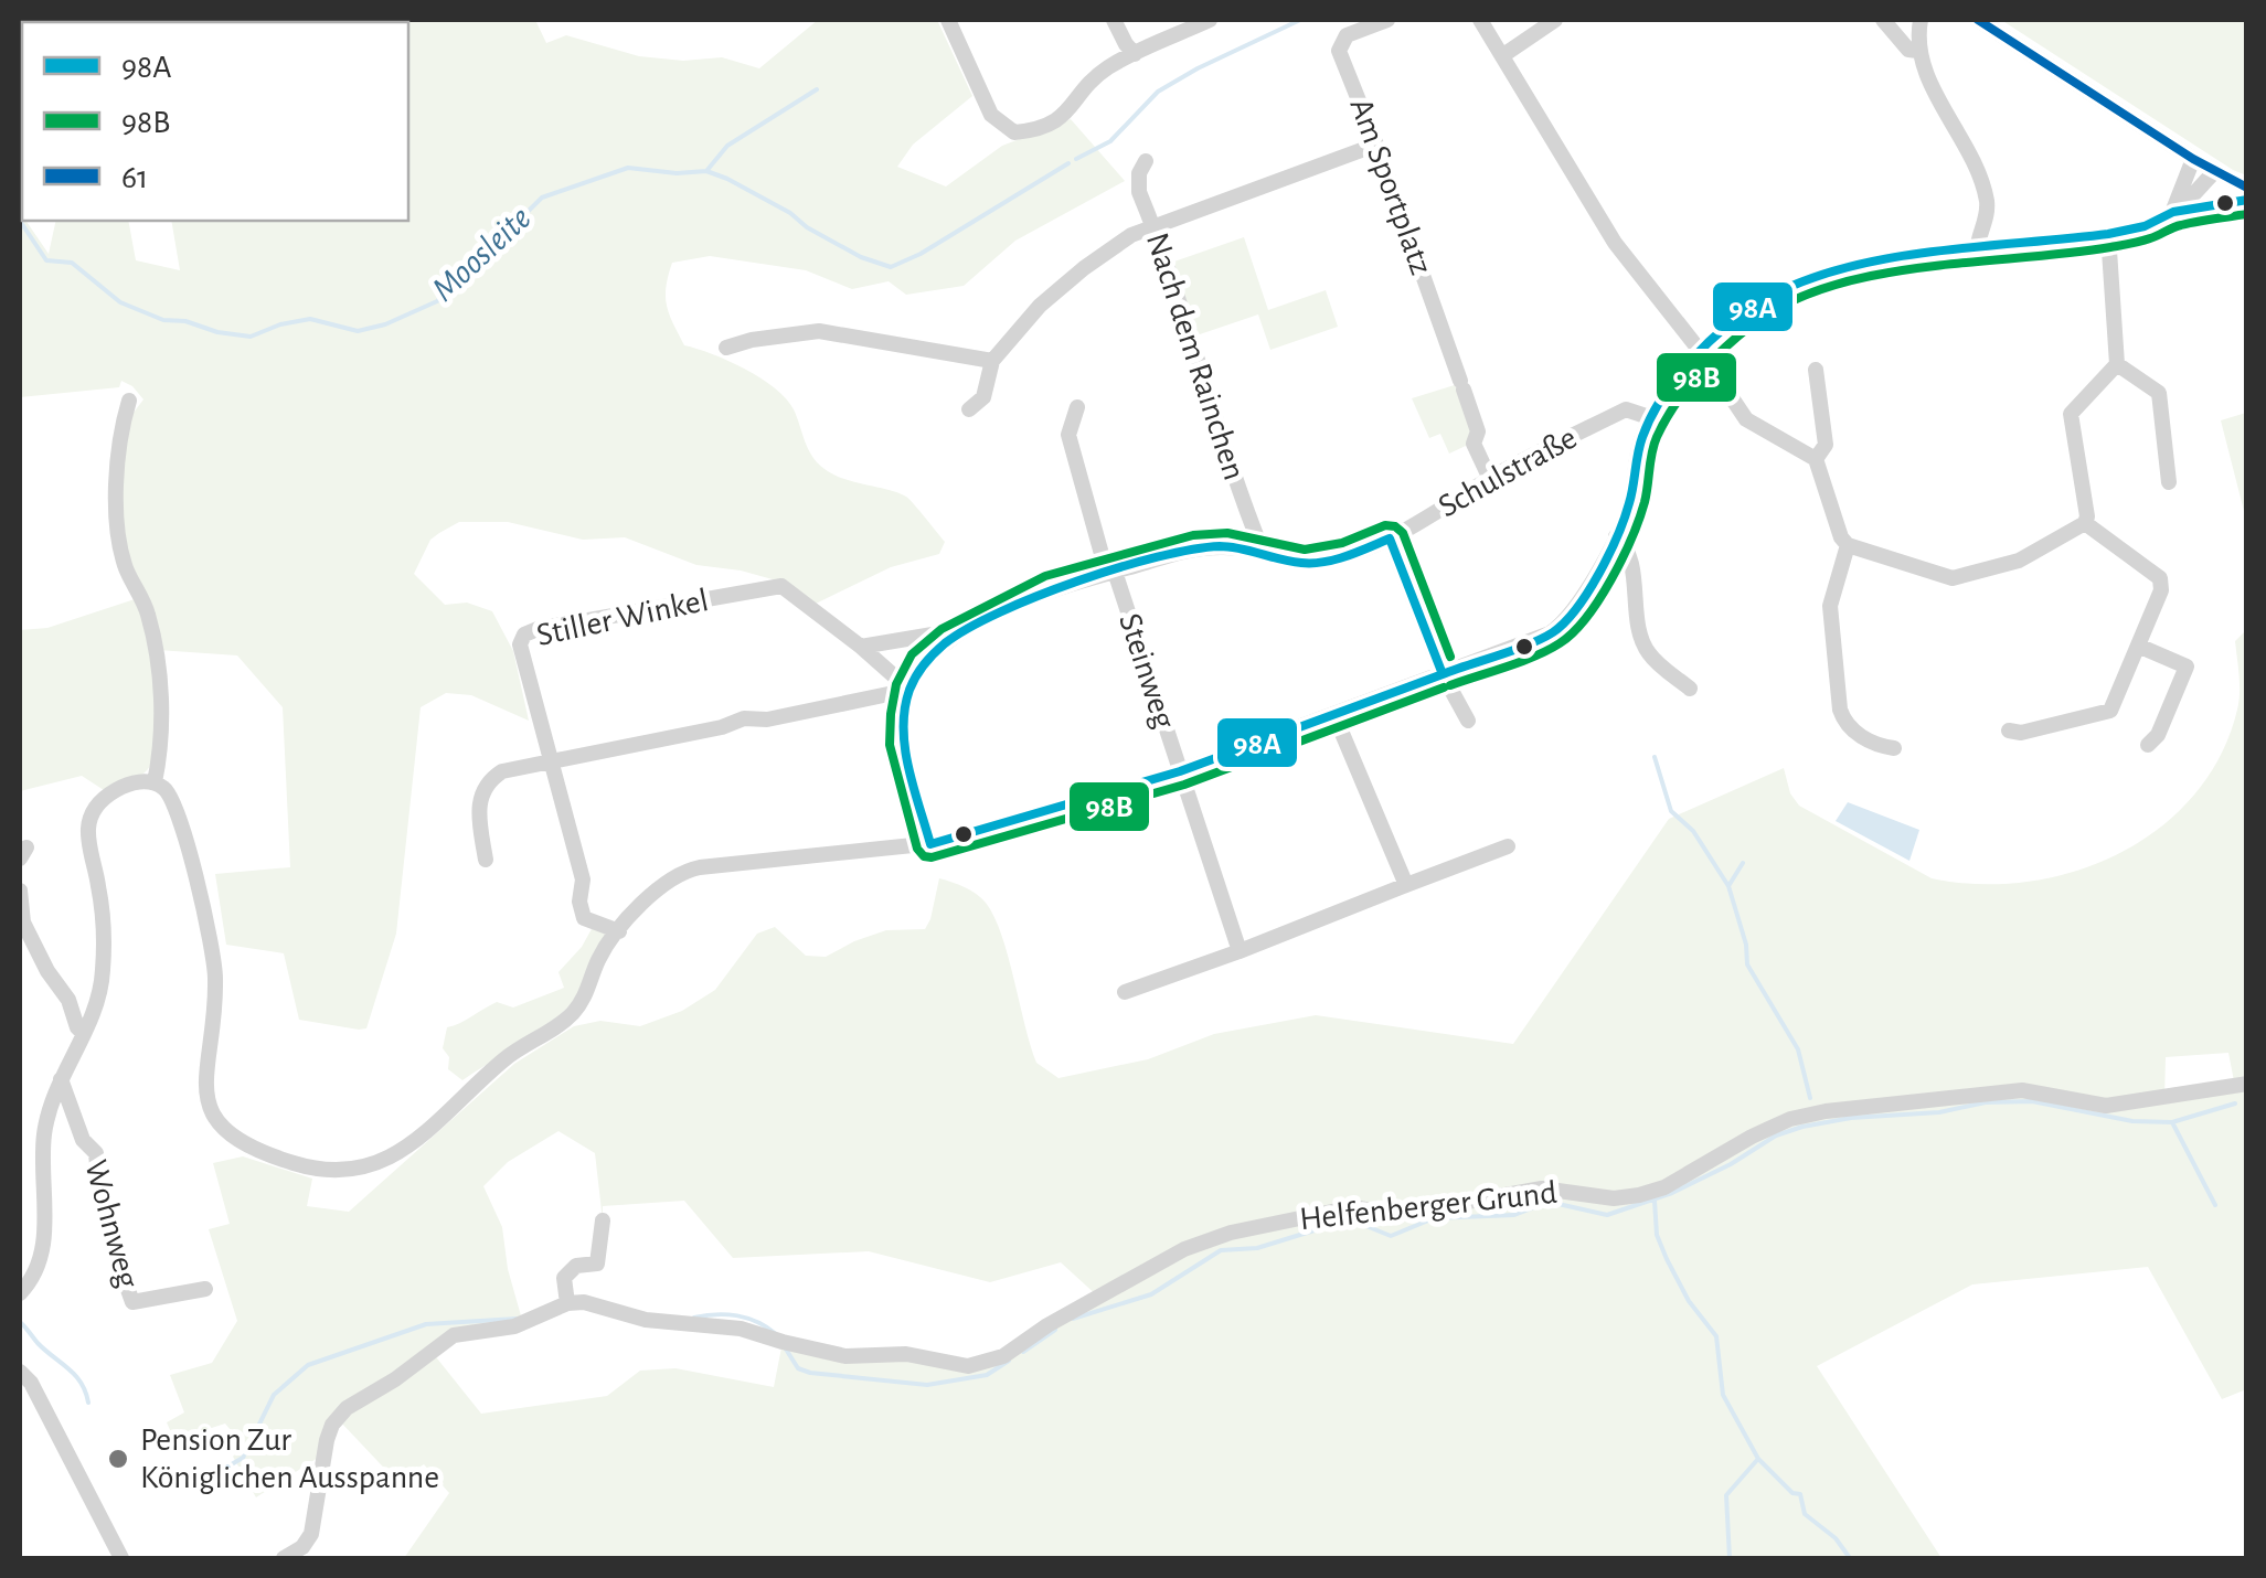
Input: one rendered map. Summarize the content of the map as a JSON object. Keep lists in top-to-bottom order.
{
  "streets": {
    "street": [
      "Am Sportplatz",
      "Nach dem Rainchen",
      "Schulstraße",
      "Stiller Winkel",
      "Steinweg",
      "Helfenberger Grund",
      "Wohnweg"
    ]
  },
  "crossings": [
    ["Am Sportplatz", "Schulstraße"],
    ["Nach dem Rainchen", "Schulstraße"],
    ["Schulstraße", "Steinweg"]
  ],
  "water": ["Moosleite"],
  "places": ["Pension Zur Königlichen Ausspanne"],
  "lines": ["transit line 61", "transit line 98A", "transit line 98B"],
  "legend": ["98A", "98B", "61"]
}
